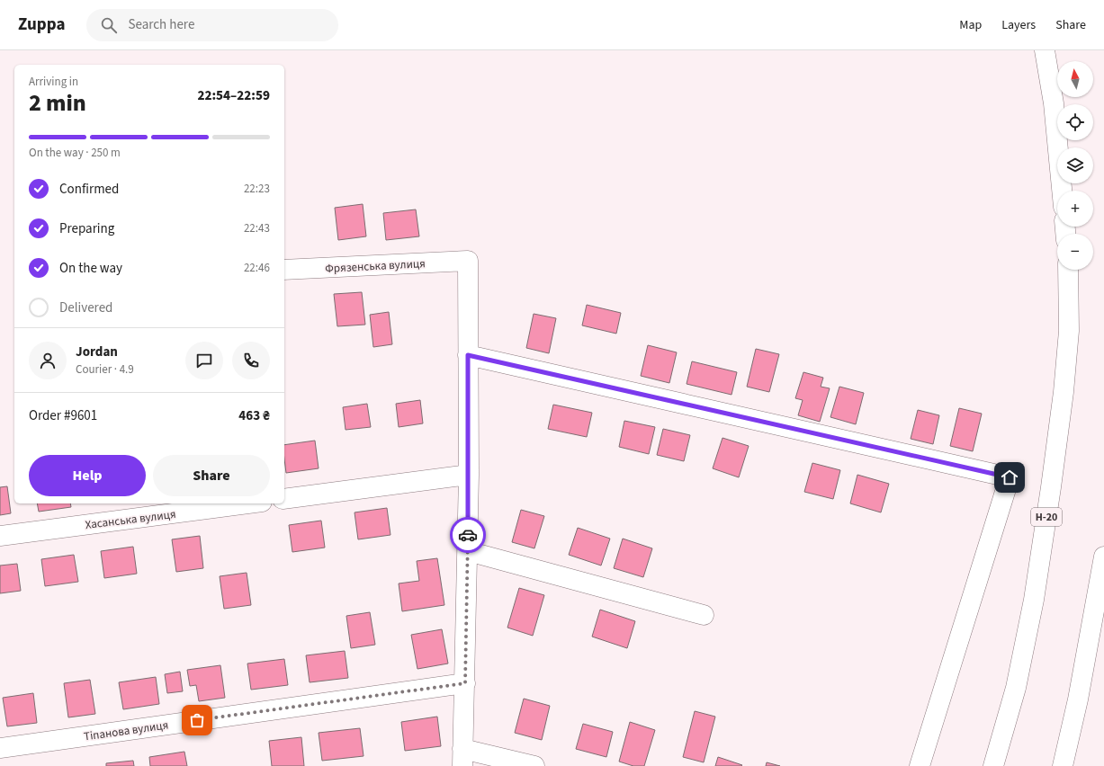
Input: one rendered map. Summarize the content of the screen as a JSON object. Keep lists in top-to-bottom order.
{
  "streets": {
    "street": [
      "Фрязенська вулиця",
      "Н-20",
      "Хасанська вулиця",
      "Тіпанова вулиця"
    ]
  },
  "north": "top",
  "page": {
    "header": "Zuppa",
    "search": "Search here",
    "nav": ["Map", "Layers", "Share"],
    "map_buttons": ["+", "−"],
    "heading": ["2 min", "Arriving in", "22:54–22:59"],
    "panel": [
      "Jordan",
      "Courier · 4.9",
      "Order #9601",
      "463 ₴"
    ],
    "bar": "On the way · 250 m",
    "list": [
      ["Confirmed", "22:23"],
      ["Preparing", "22:43"],
      ["On the way", "22:46"],
      "Delivered"
    ],
    "buttons": ["Help", "Share"]
  }
}
